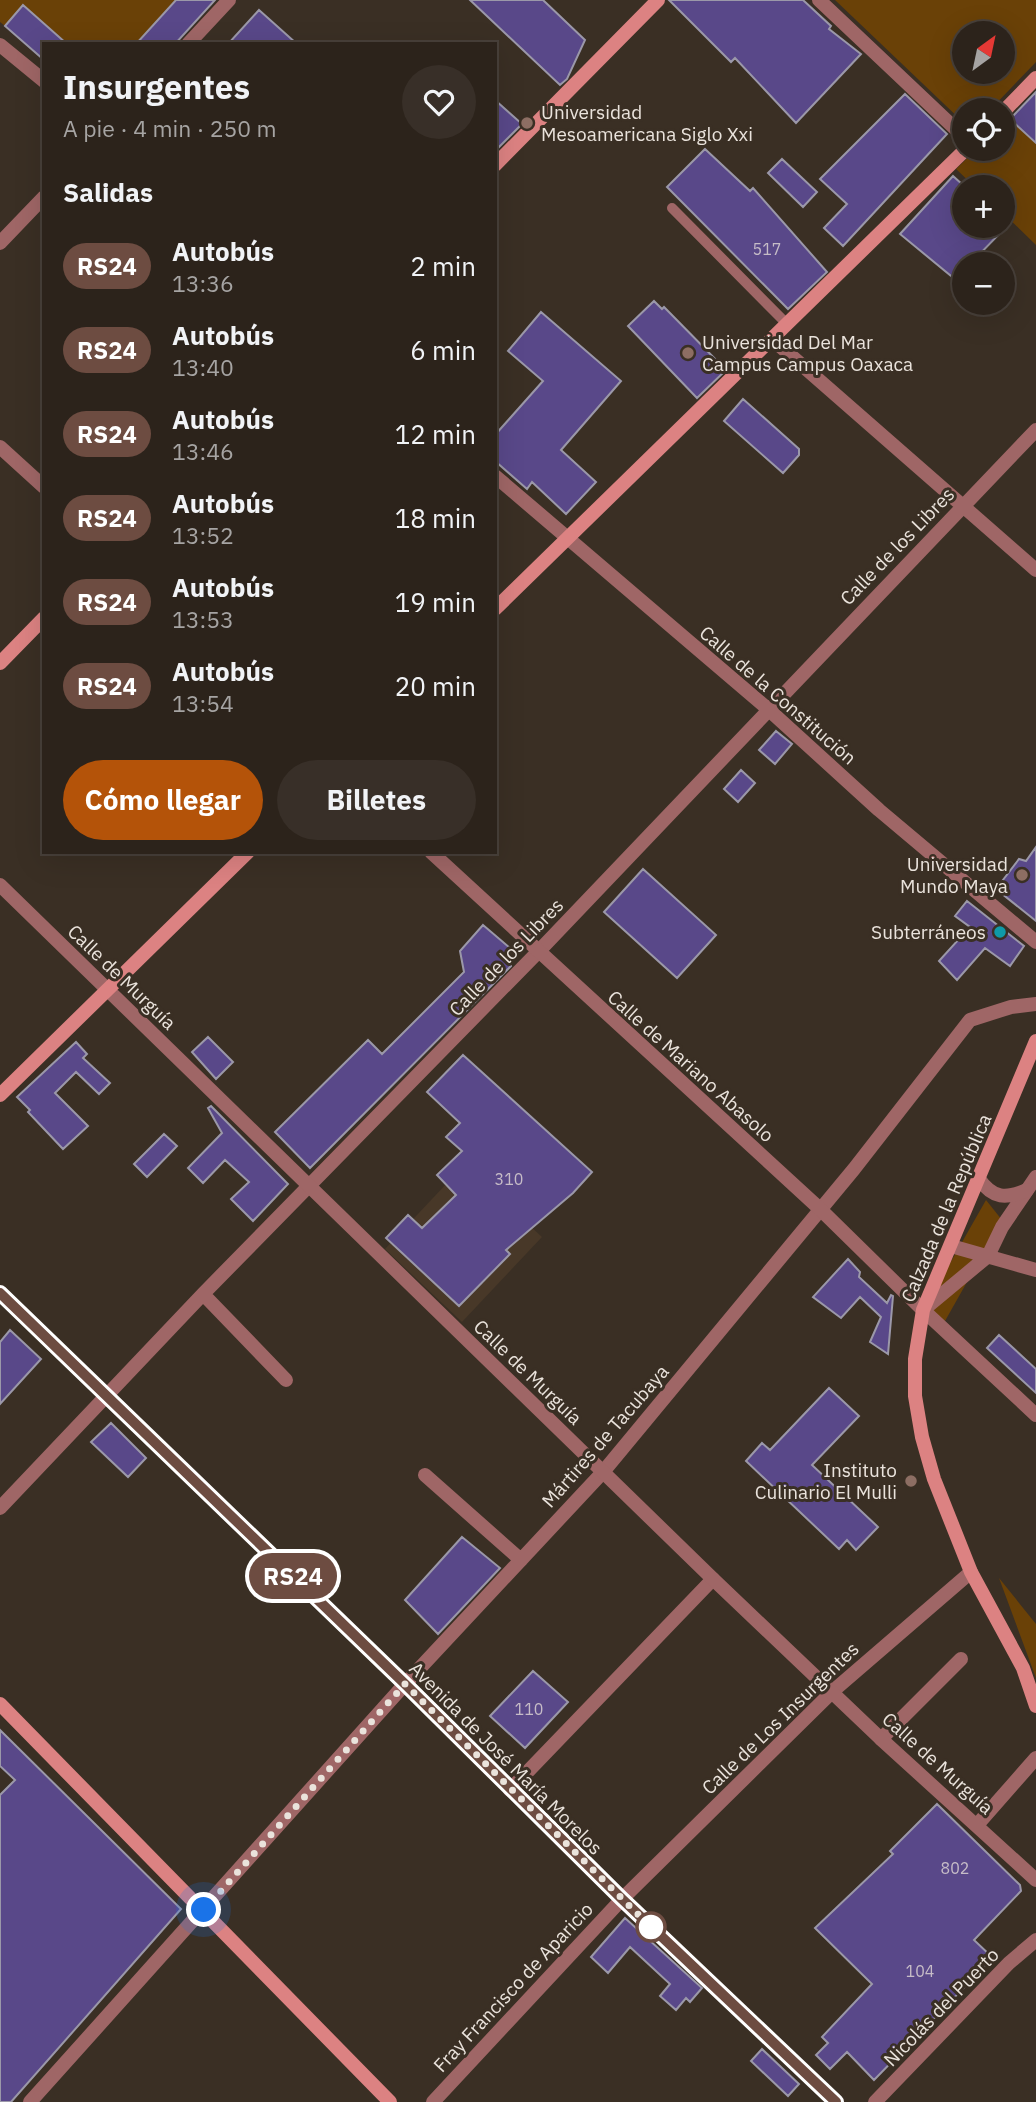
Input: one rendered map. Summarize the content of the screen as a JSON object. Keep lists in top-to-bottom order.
{
  "streets": {
    "main road": ["Calzada de la República", "Avenida de José María Morelos"],
    "street": [
      "Calle de los Libres",
      "Calle de la Constitución",
      "Calle de Murguía",
      "Calle de Mariano Abasolo",
      "Mártires de Tacubaya",
      "Calle de Los Insurgentes",
      "Fray Francisco de Aparicio",
      "Nicolás del Puerto"
    ]
  },
  "crossings": [
    ["Calle de los Libres", "Calle de la Constitución"],
    ["Calle de los Libres", "Calle de Murguía"],
    ["Calle de los Libres", "Calle de Mariano Abasolo"],
    ["Calle de los Libres", "Avenida de José María Morelos"],
    ["Calle de Murguía", "Mártires de Tacubaya"],
    ["Calle de Murguía", "Calle de Los Insurgentes"],
    ["Calle de Mariano Abasolo", "Calzada de la República"],
    ["Calle de Mariano Abasolo", "Mártires de Tacubaya"],
    ["Calzada de la República", "Calle de Los Insurgentes"],
    ["Mártires de Tacubaya", "Avenida de José María Morelos"],
    ["Calle de Los Insurgentes", "Avenida de José María Morelos"],
    ["Calle de Los Insurgentes", "Fray Francisco de Aparicio"],
    ["Avenida de José María Morelos", "Fray Francisco de Aparicio"]
  ],
  "places": [
    "Universidad Mesoamericana Siglo Xxi",
    "Universidad Del Mar Campus Campus Oaxaca",
    "Universidad Mundo Maya",
    "Subterráneos",
    "Instituto Culinario El Mulli"
  ],
  "lines": ["bus line RS24"],
  "house_numbers": [
    "517",
    "310",
    "110",
    "802",
    "104"
  ],
  "north": "top right",
  "page": {
    "on_map": "RS24",
    "map_buttons": ["+", "−"],
    "heading": [
      ["Insurgentes", "A pie · 4 min · 250 m"],
      "Salidas"
    ],
    "list": [
      {
        "mark": "RS24",
        "name": "Autobús",
        "note": "13:36",
        "value": "2 min"
      },
      {
        "mark": "RS24",
        "name": "Autobús",
        "note": "13:40",
        "value": "6 min"
      },
      {
        "mark": "RS24",
        "name": "Autobús",
        "note": "13:46",
        "value": "12 min"
      },
      {
        "mark": "RS24",
        "name": "Autobús",
        "note": "13:52",
        "value": "18 min"
      },
      {
        "mark": "RS24",
        "name": "Autobús",
        "note": "13:53",
        "value": "19 min"
      },
      {
        "mark": "RS24",
        "name": "Autobús",
        "note": "13:54",
        "value": "20 min"
      }
    ],
    "buttons": ["Cómo llegar", "Billetes"]
  }
}
